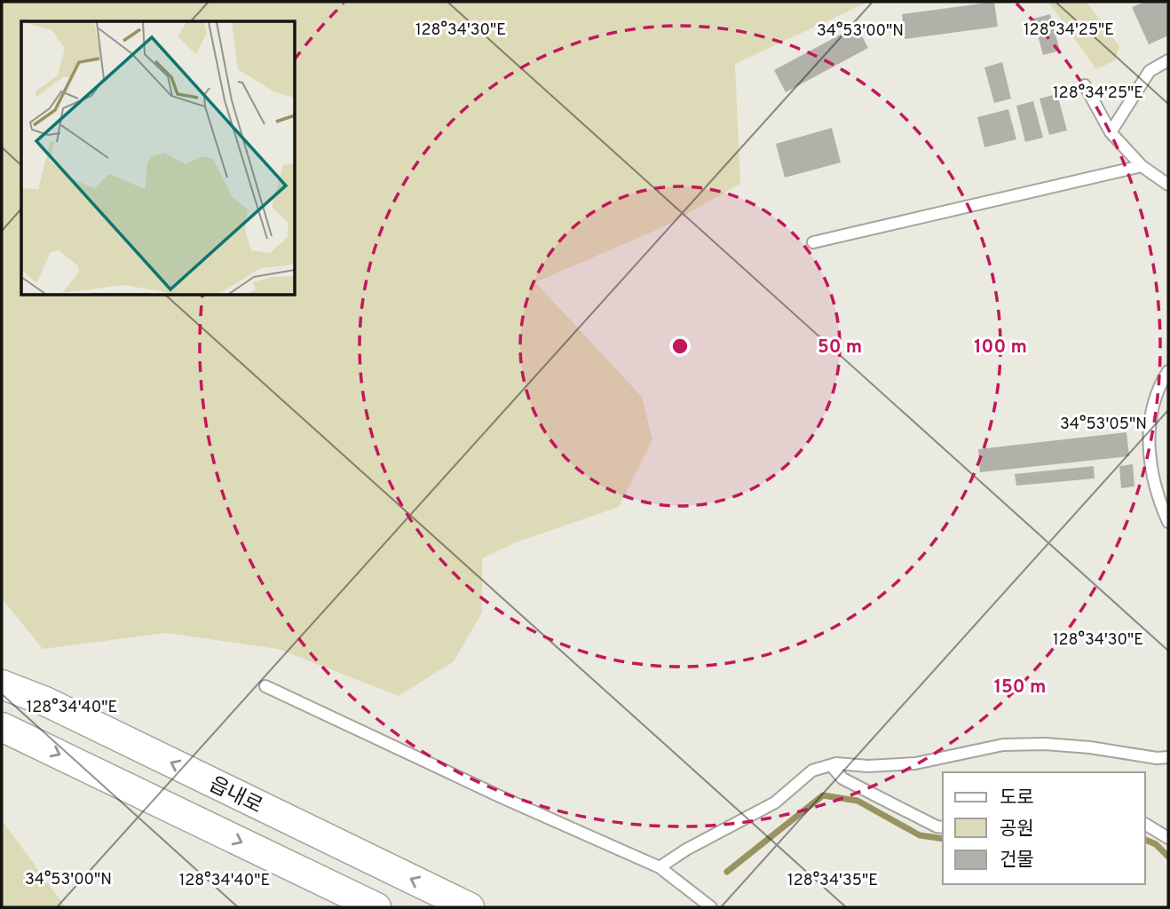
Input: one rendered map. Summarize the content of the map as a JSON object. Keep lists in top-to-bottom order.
{
  "streets": {
    "street": ["읍내로"]
  },
  "legend": ["도로", "공원", "건물"],
  "coordinates": [
    "128°34'25\"E",
    "128°34'30\"E",
    "34°53'00\"N",
    "34°53'05\"N",
    "128°34'40\"E",
    "128°34'35\"E"
  ],
  "rings": ["50 m", "100 m", "150 m"]
}
